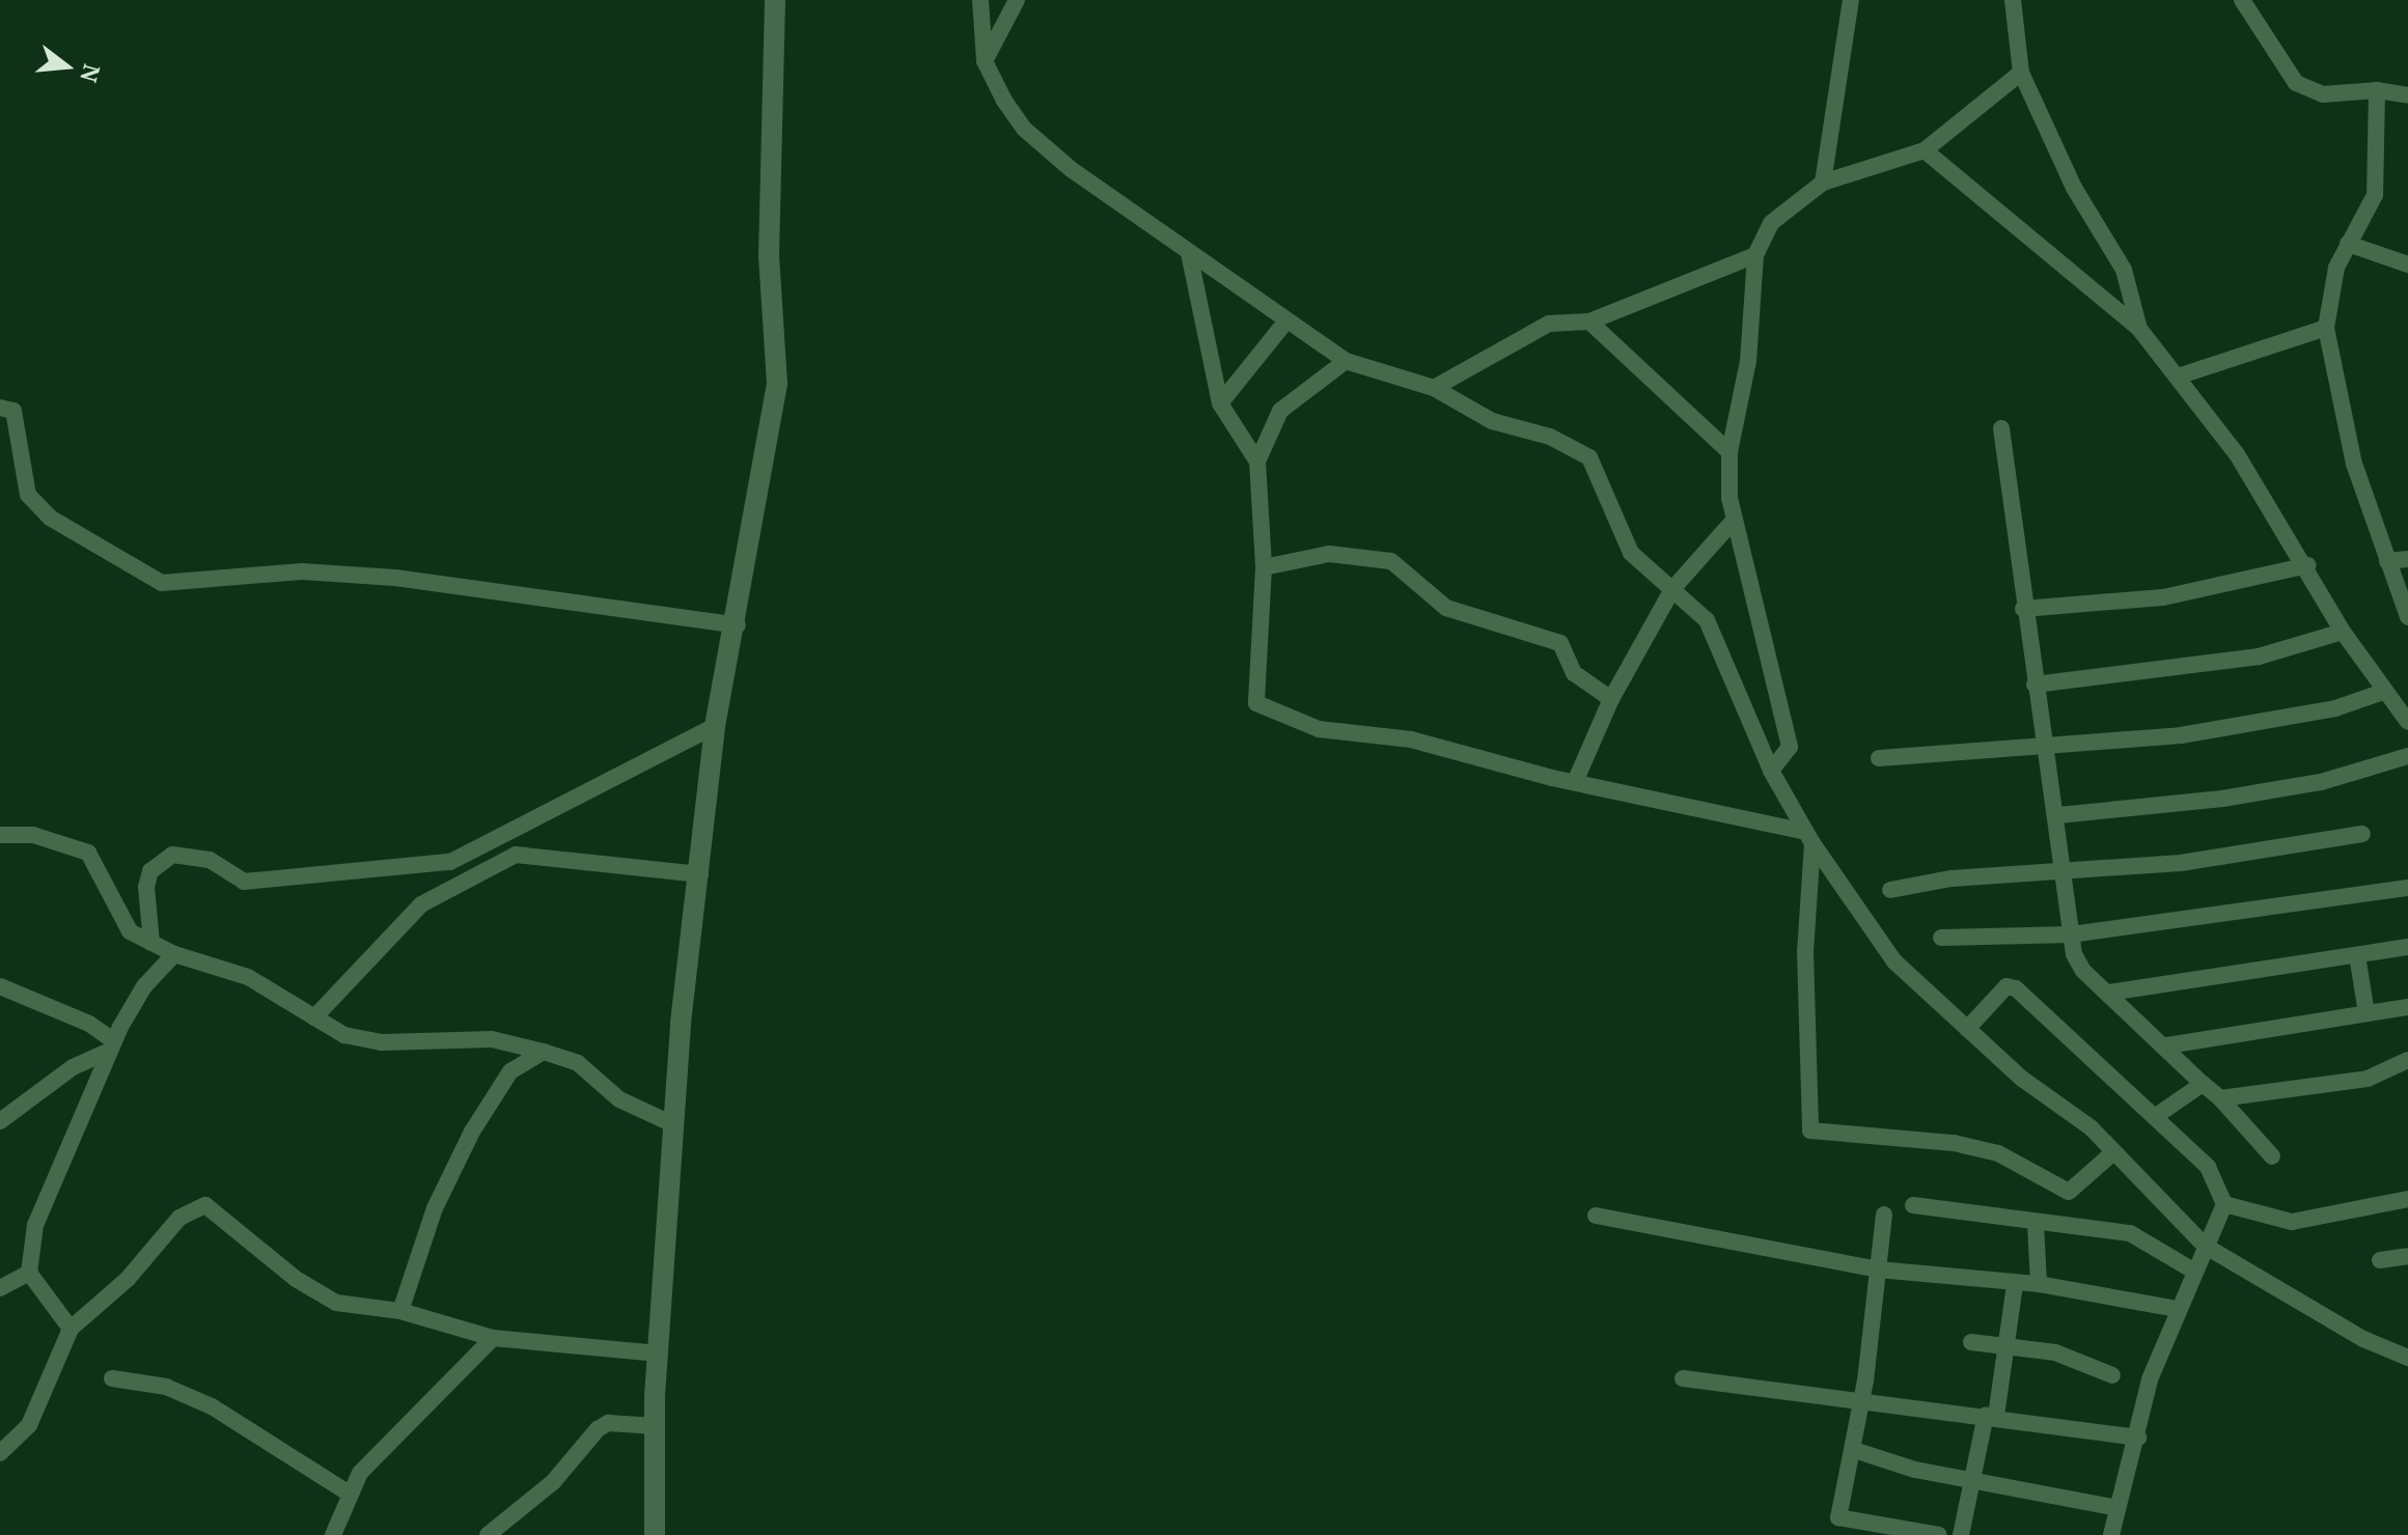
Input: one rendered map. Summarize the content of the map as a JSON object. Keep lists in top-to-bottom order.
{
  "north": "right"
}
